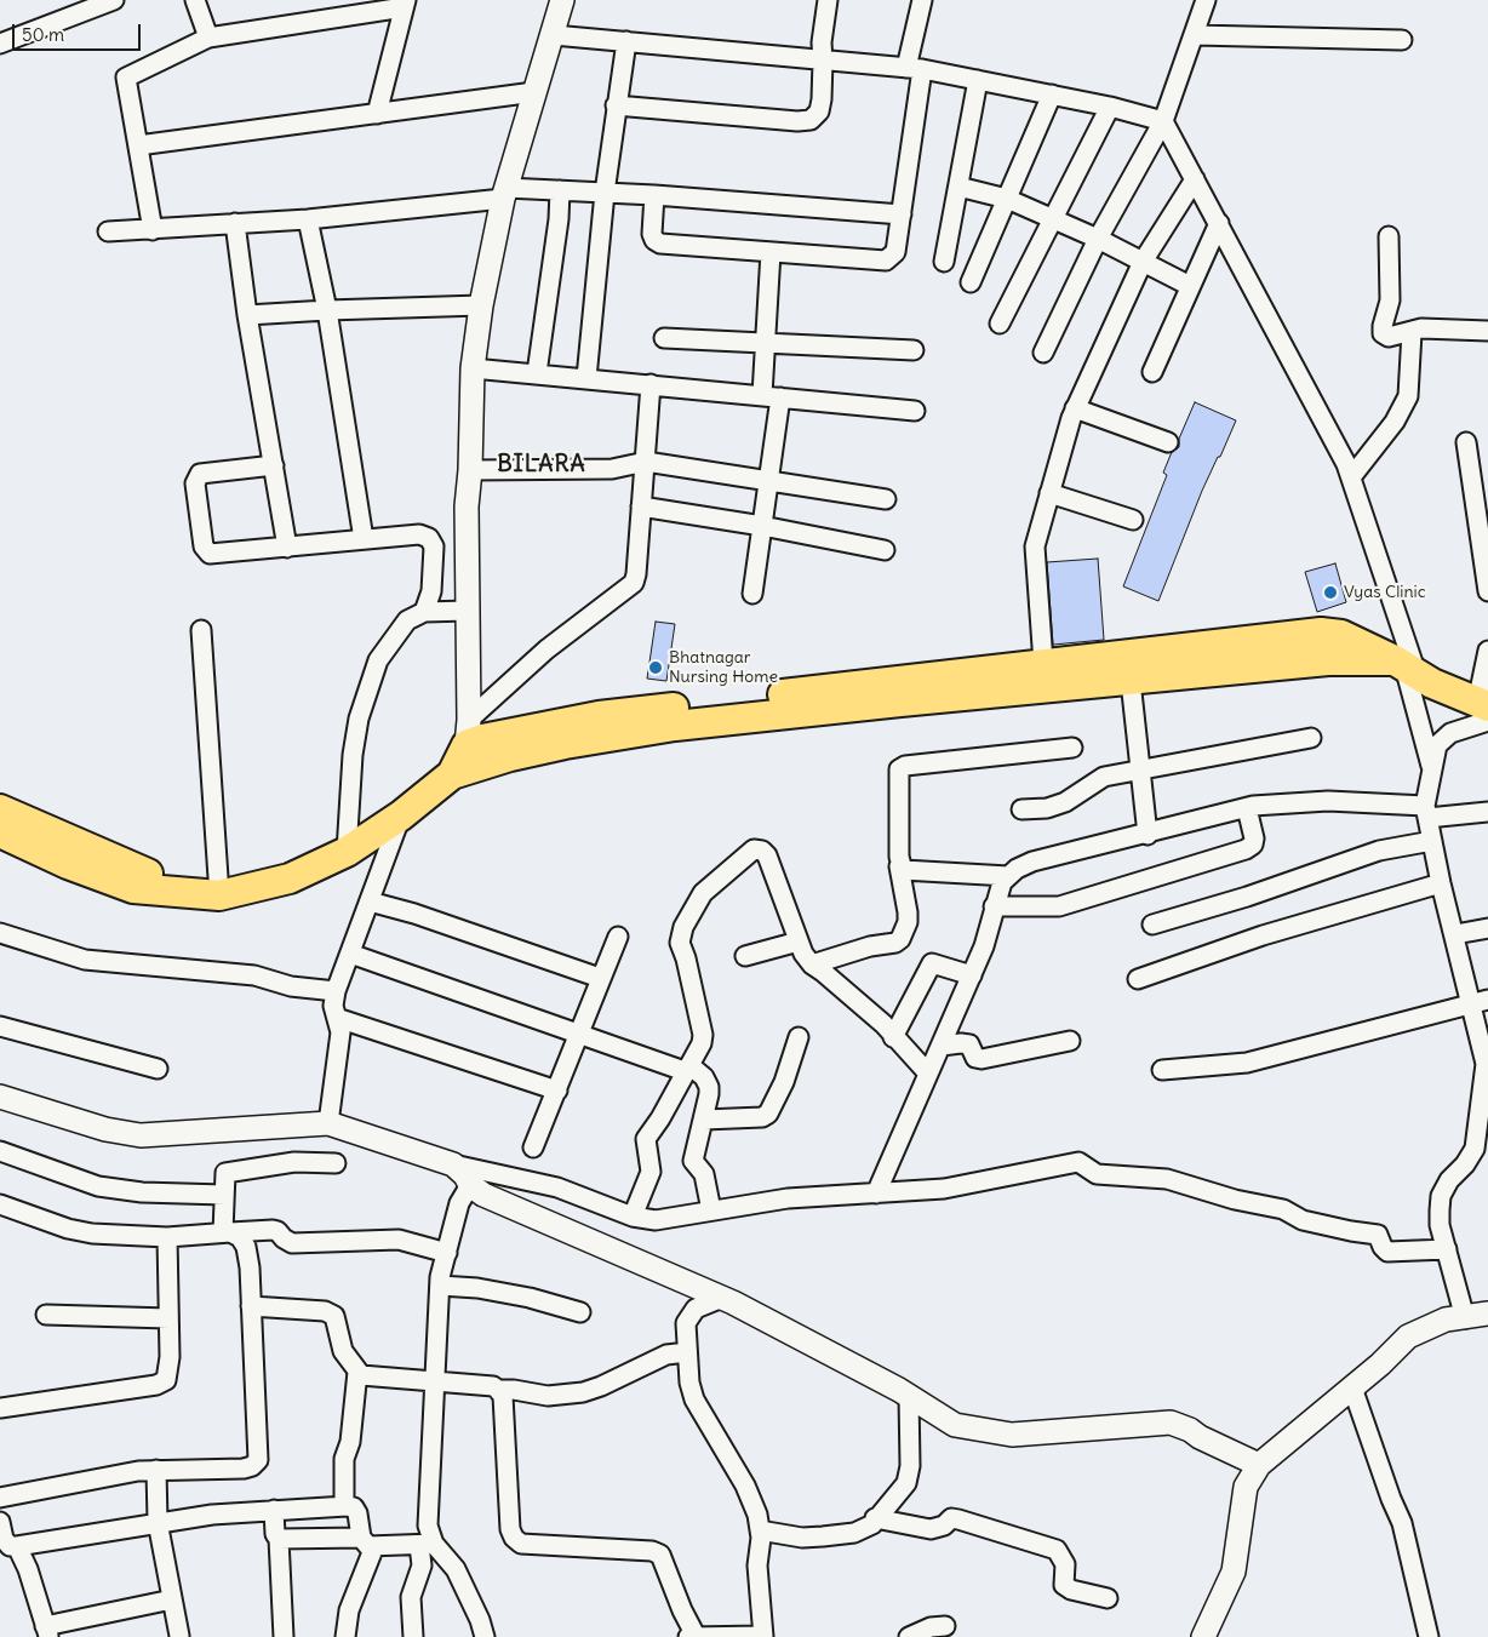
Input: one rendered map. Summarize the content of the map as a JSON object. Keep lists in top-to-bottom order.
{
  "districts": ["BILARA"],
  "places": ["Vyas Clinic", "Bhatnagar Nursing Home"],
  "scale_bar": "50 m"
}
